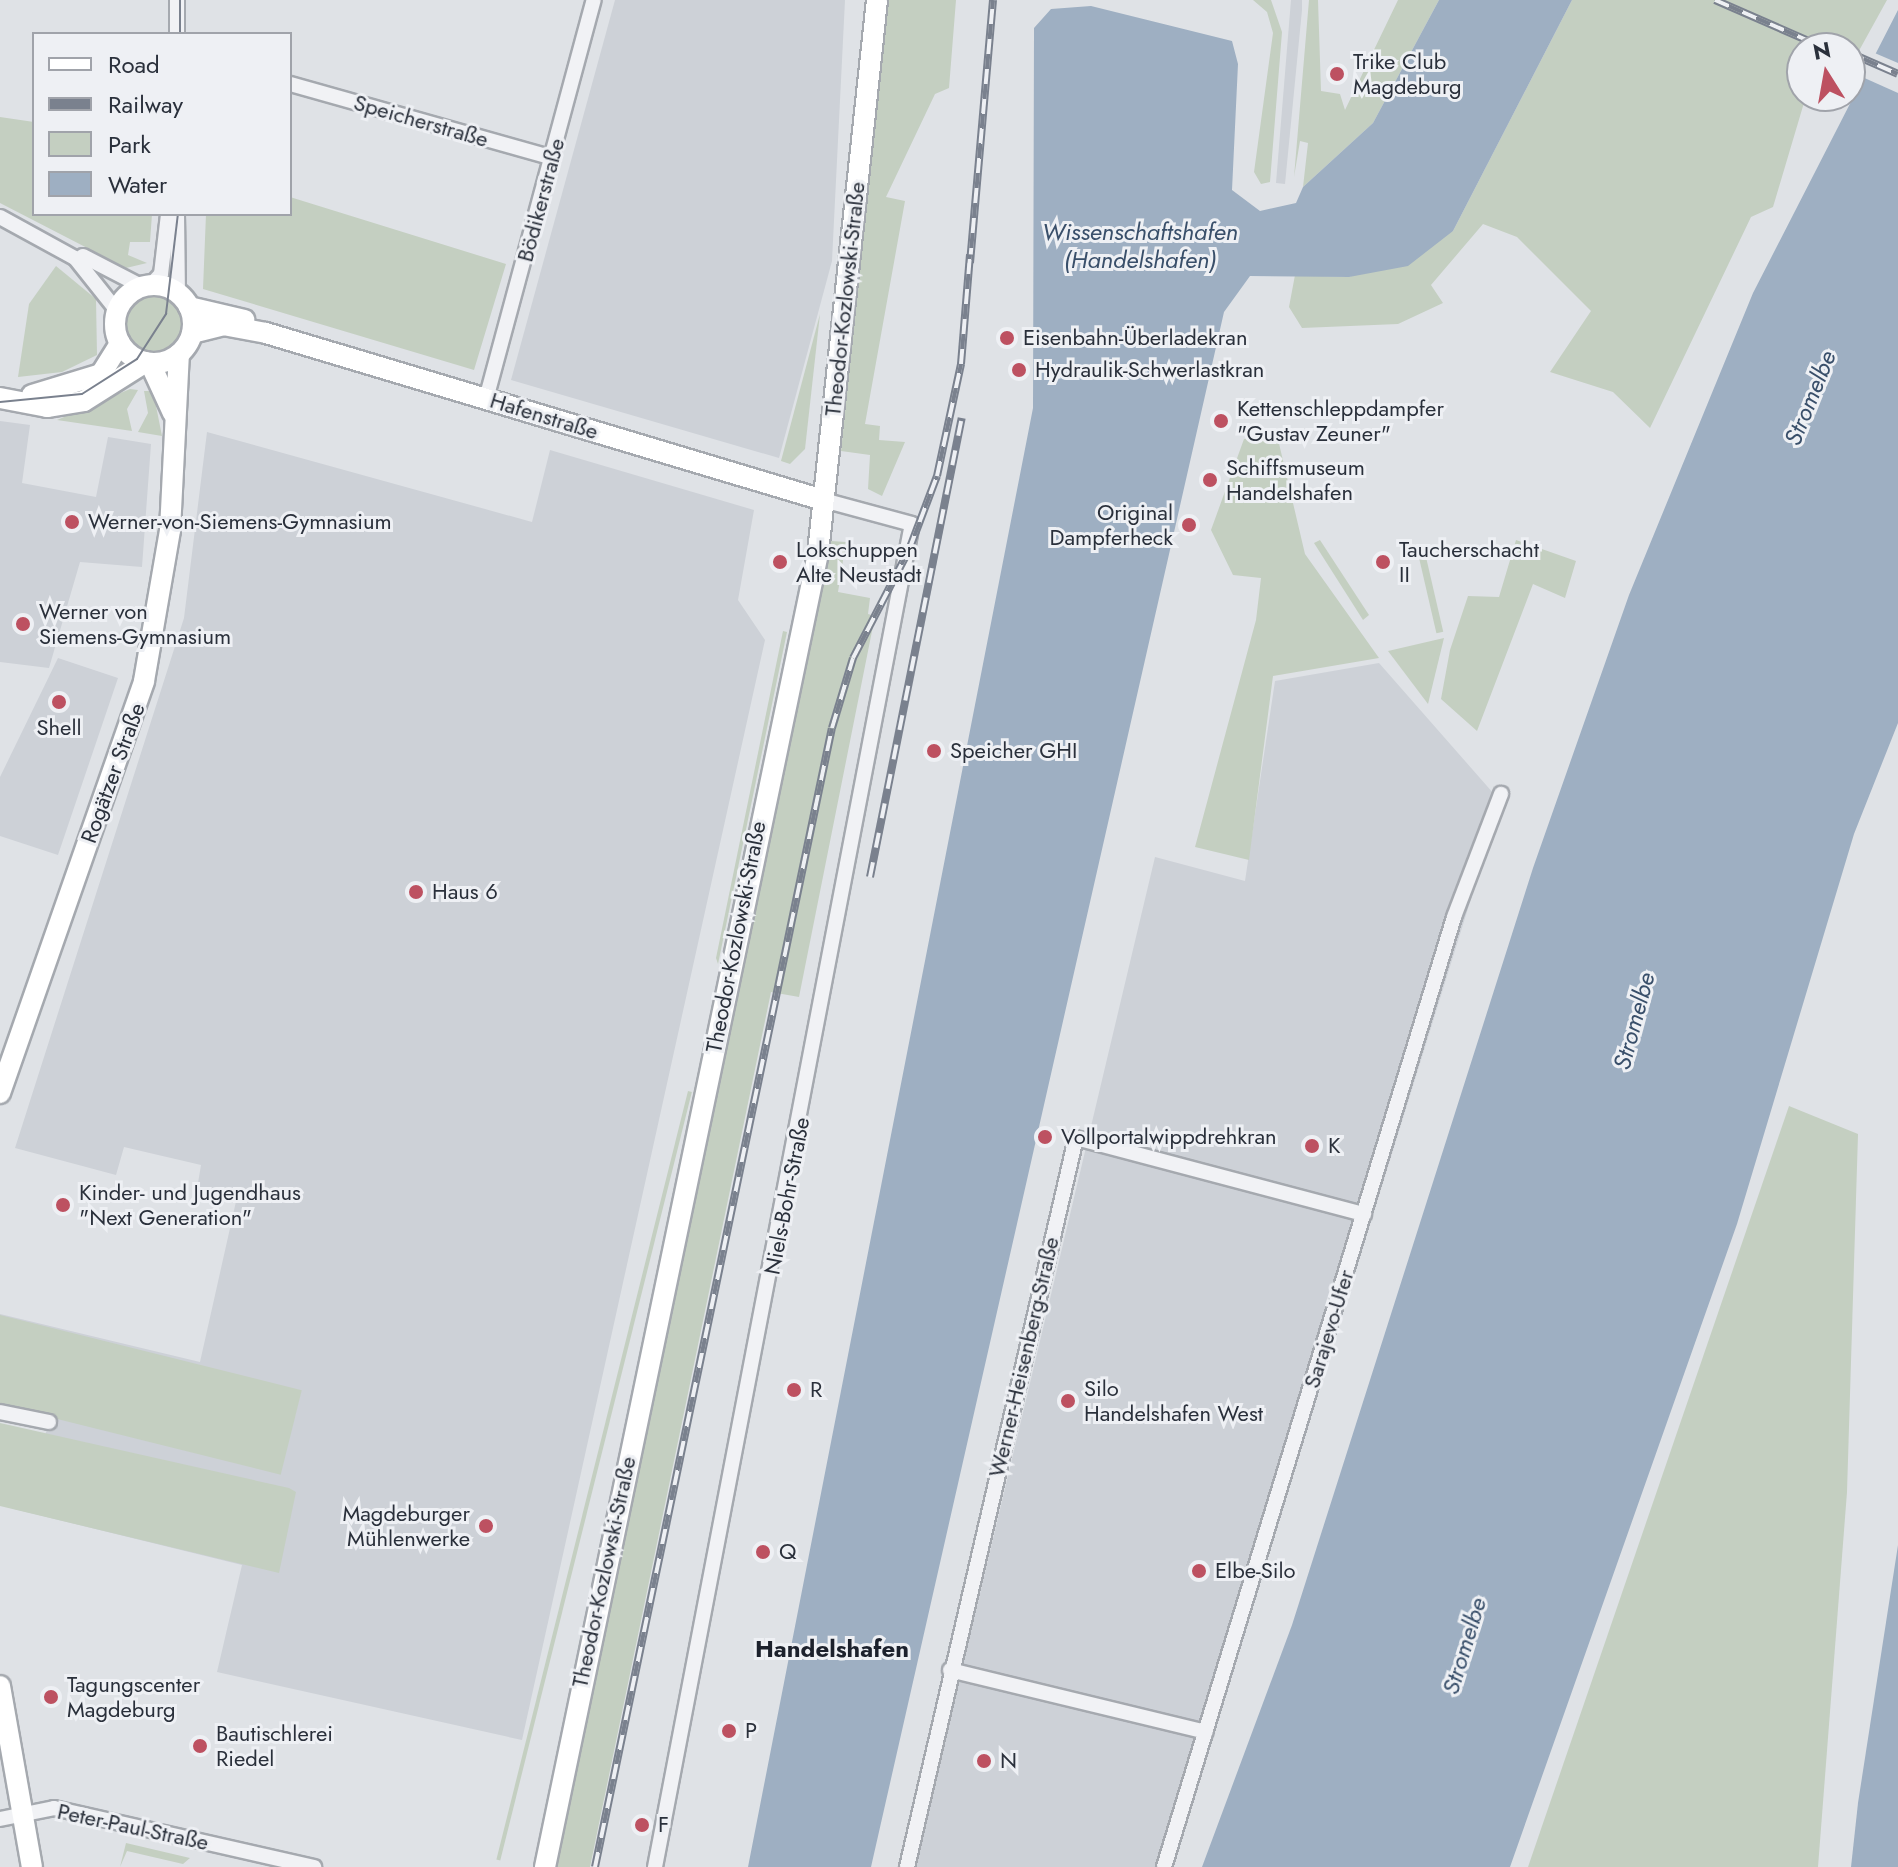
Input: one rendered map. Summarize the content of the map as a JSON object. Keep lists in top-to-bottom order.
{
  "streets": {
    "street": [
      "Speicherstraße",
      "Bödikerstraße",
      "Theodor-Kozlowski-Straße",
      "Hafenstraße",
      "Rogätzer Straße",
      "Niels-Bohr-Straße",
      "Sarajevo-Ufer",
      "Werner-Heisenberg-Straße",
      "Peter-Paul-Straße"
    ]
  },
  "crossings": [
    ["Speicherstraße", "Bödikerstraße"],
    ["Bödikerstraße", "Hafenstraße"],
    ["Theodor-Kozlowski-Straße", "Hafenstraße"],
    ["Theodor-Kozlowski-Straße", "Niels-Bohr-Straße"],
    ["Hafenstraße", "Rogätzer Straße"],
    ["Hafenstraße", "Niels-Bohr-Straße"],
    ["Sarajevo-Ufer", "Werner-Heisenberg-Straße"]
  ],
  "districts": ["Handelshafen"],
  "water": ["Wissenschaftshafen (Handelshafen)", "Stromelbe"],
  "places": [
    "Trike Club Magdeburg",
    "Eisenbahn-Überladekran",
    "Hydraulik-Schwerlastkran",
    "Kettenschleppdampfer \"Gustav Zeuner\"",
    "Schiffsmuseum Handelshafen",
    "Werner-von-Siemens-Gymnasium",
    "Original Dampferheck",
    "Lokschuppen Alte Neustadt",
    "Taucherschacht II",
    "Werner von Siemens-Gymnasium",
    "Shell",
    "Speicher GHI",
    "Haus 6",
    "Vollportalwippdrehkran",
    "K",
    "Kinder- und Jugendhaus \"Next Generation\"",
    "R",
    "Silo Handelshafen West",
    "Magdeburger Mühlenwerke",
    "Q",
    "Elbe-Silo",
    "Tagungscenter Magdeburg",
    "P",
    "Bautischlerei Riedel",
    "N",
    "F"
  ],
  "legend": [
    "Road",
    "Railway",
    "Park",
    "Water"
  ],
  "north": "top"
}
